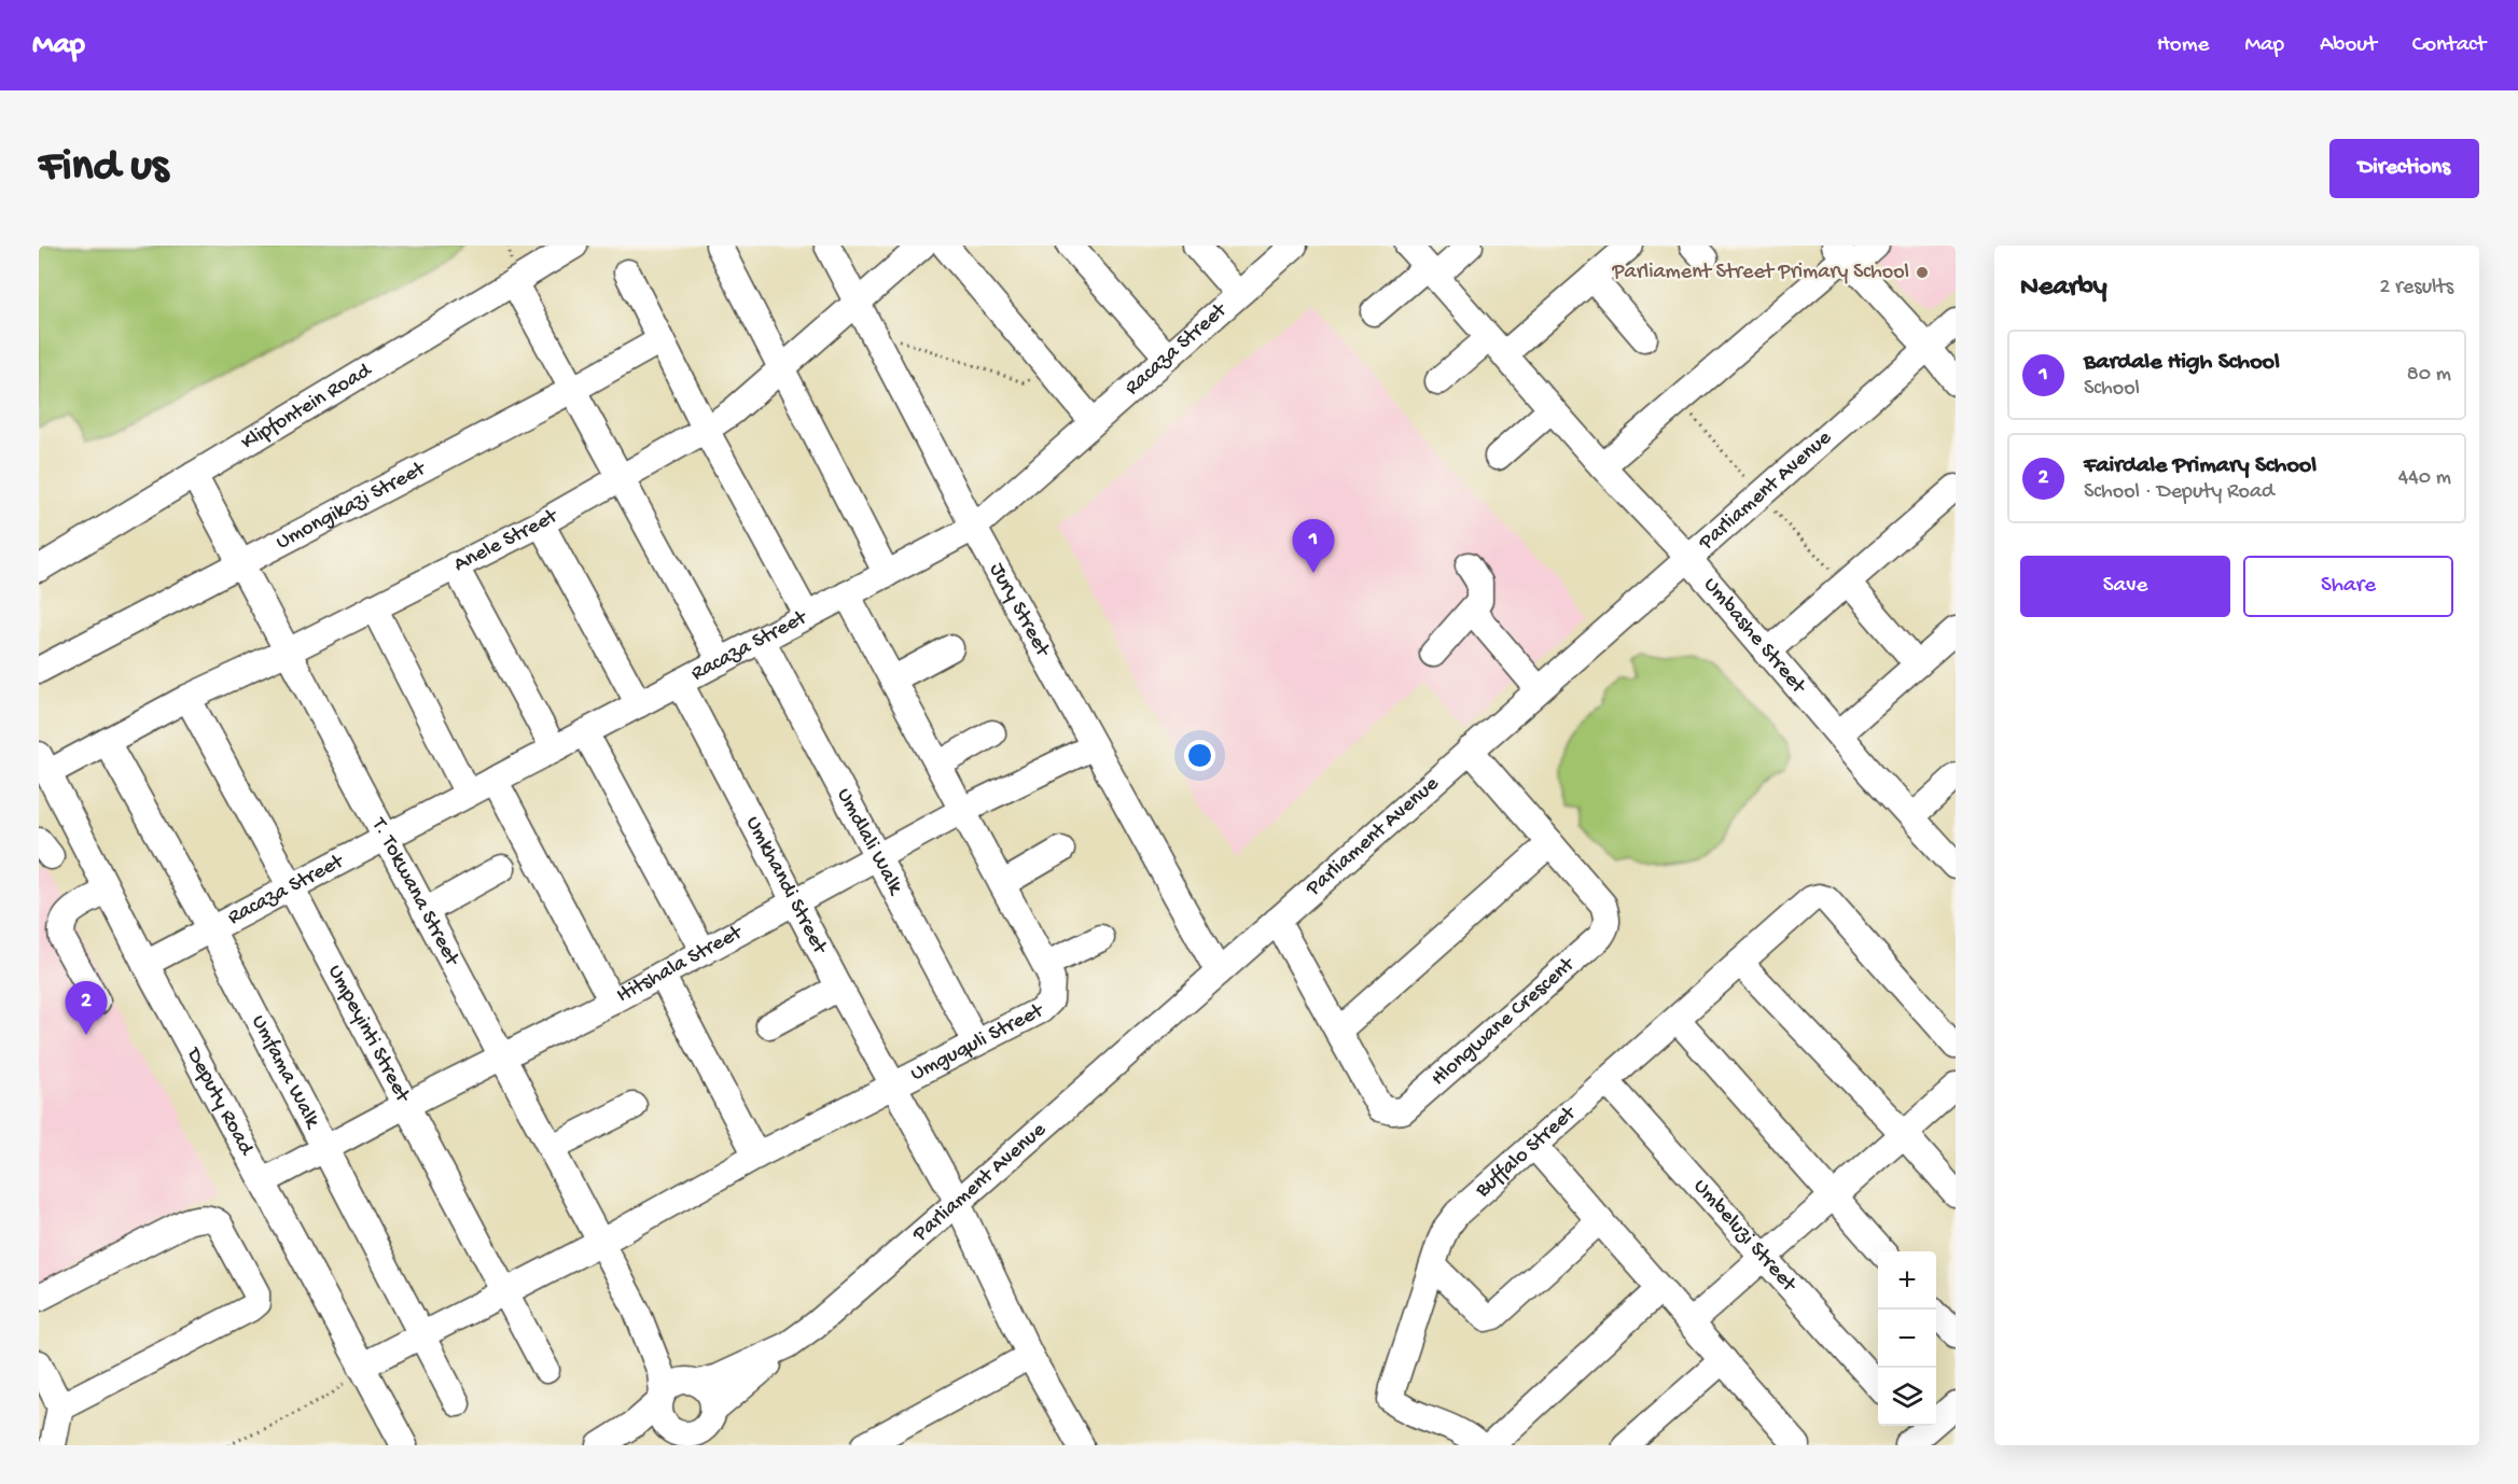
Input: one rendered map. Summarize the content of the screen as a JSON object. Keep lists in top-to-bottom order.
{
  "streets": {
    "street": [
      "Racaza Street",
      "Klipfontein Road",
      "Parliament Avenue",
      "Umongikazi Street",
      "Anele Street",
      "Jury Street",
      "Umbashe Street",
      "Umdlali Walk",
      "Umkhandi Street",
      "T. Tokwana Street",
      "Ititshala Street",
      "Hlongwane Crescent",
      "Umpeyinti Street",
      "Umguquli Street",
      "Umfama Walk",
      "Deputy Road",
      "Buffalo Street",
      "Umbeluzi Street"
    ]
  },
  "crossings": [
    ["Racaza Street", "Jury Street"],
    ["Racaza Street", "Umdlali Walk"],
    ["Racaza Street", "Umkhandi Street"],
    ["Racaza Street", "T. Tokwana Street"],
    ["Racaza Street", "Umpeyinti Street"],
    ["Racaza Street", "Umguquli Street"],
    ["Racaza Street", "Umfama Walk"],
    ["Racaza Street", "Deputy Road"],
    ["Klipfontein Road", "T. Tokwana Street"],
    ["Parliament Avenue", "Jury Street"],
    ["Parliament Avenue", "Umbashe Street"],
    ["Parliament Avenue", "Umkhandi Street"],
    ["Parliament Avenue", "T. Tokwana Street"],
    ["Parliament Avenue", "Hlongwane Crescent"],
    ["Umongikazi Street", "T. Tokwana Street"],
    ["Anele Street", "Jury Street"],
    ["Anele Street", "T. Tokwana Street"],
    ["Anele Street", "Umpeyinti Street"],
    ["Anele Street", "Umfama Walk"],
    ["Anele Street", "Deputy Road"],
    ["Jury Street", "Ititshala Street"],
    ["Umdlali Walk", "Ititshala Street"],
    ["Umdlali Walk", "Umguquli Street"],
    ["Umkhandi Street", "Ititshala Street"],
    ["Umkhandi Street", "Umguquli Street"],
    ["T. Tokwana Street", "Ititshala Street"],
    ["T. Tokwana Street", "Umguquli Street"],
    ["Ititshala Street", "Umpeyinti Street"],
    ["Ititshala Street", "Umguquli Street"],
    ["Ititshala Street", "Umfama Walk"],
    ["Ititshala Street", "Deputy Road"],
    ["Umpeyinti Street", "Umguquli Street"],
    ["Umguquli Street", "Umfama Walk"],
    ["Umguquli Street", "Deputy Road"],
    ["Buffalo Street", "Umbeluzi Street"]
  ],
  "places": ["Parliament Street Primary School"],
  "page": {
    "header": "Map",
    "nav": [
      "Home",
      "Map",
      "About",
      "Contact"
    ],
    "buttons": [
      "Directions",
      ["Save", "Share"]
    ],
    "title": "Find us",
    "heading": ["Nearby", "2 results"],
    "list": [
      {
        "mark": "1",
        "name": "Bardale High School",
        "note": "School",
        "value": "80 m"
      },
      {
        "mark": "2",
        "name": "Fairdale Primary School",
        "note": "School · Deputy Road",
        "value": "440 m"
      }
    ],
    "pins": ["1", "2"],
    "map_buttons": ["+", "−"]
  }
}
